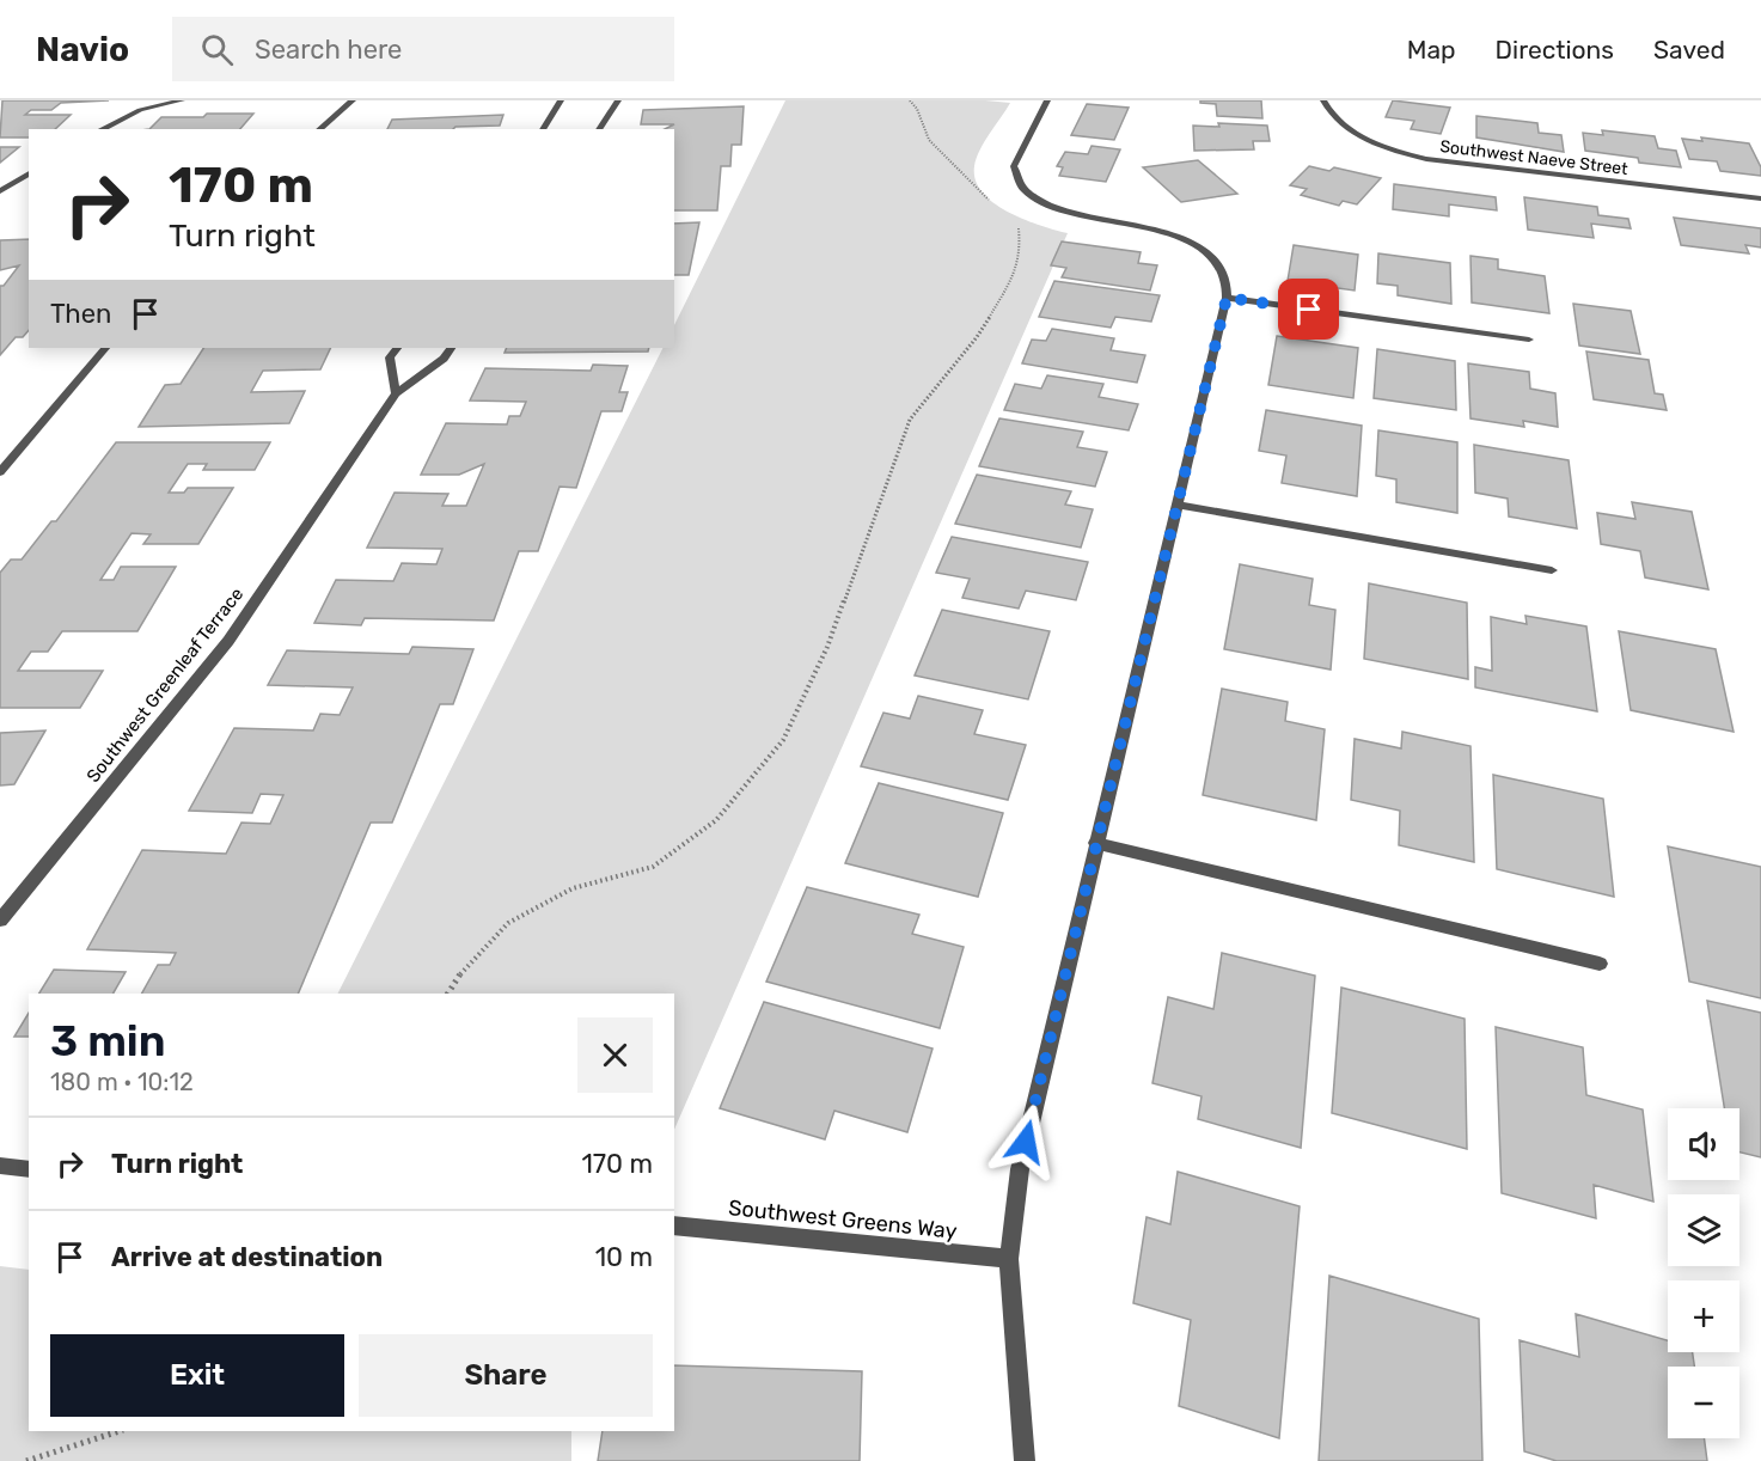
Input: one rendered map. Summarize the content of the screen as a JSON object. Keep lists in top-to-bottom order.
{
  "streets": {
    "street": ["Southwest Naeve Street", "Southwest Greenleaf Terrace", "Southwest Greens Way"]
  },
  "page": {
    "header": "Navio",
    "search": "Search here",
    "nav": ["Map", "Directions", "Saved"],
    "turn": ["170 m", "Turn right"],
    "then": "Then",
    "heading": ["3 min", "180 m · 10:12"],
    "map_buttons": ["+", "−"],
    "list": [
      {
        "name": "Turn right",
        "value": "170 m"
      },
      {
        "name": "Arrive at destination",
        "value": "10 m"
      }
    ],
    "buttons": ["Exit", "Share"]
  }
}
